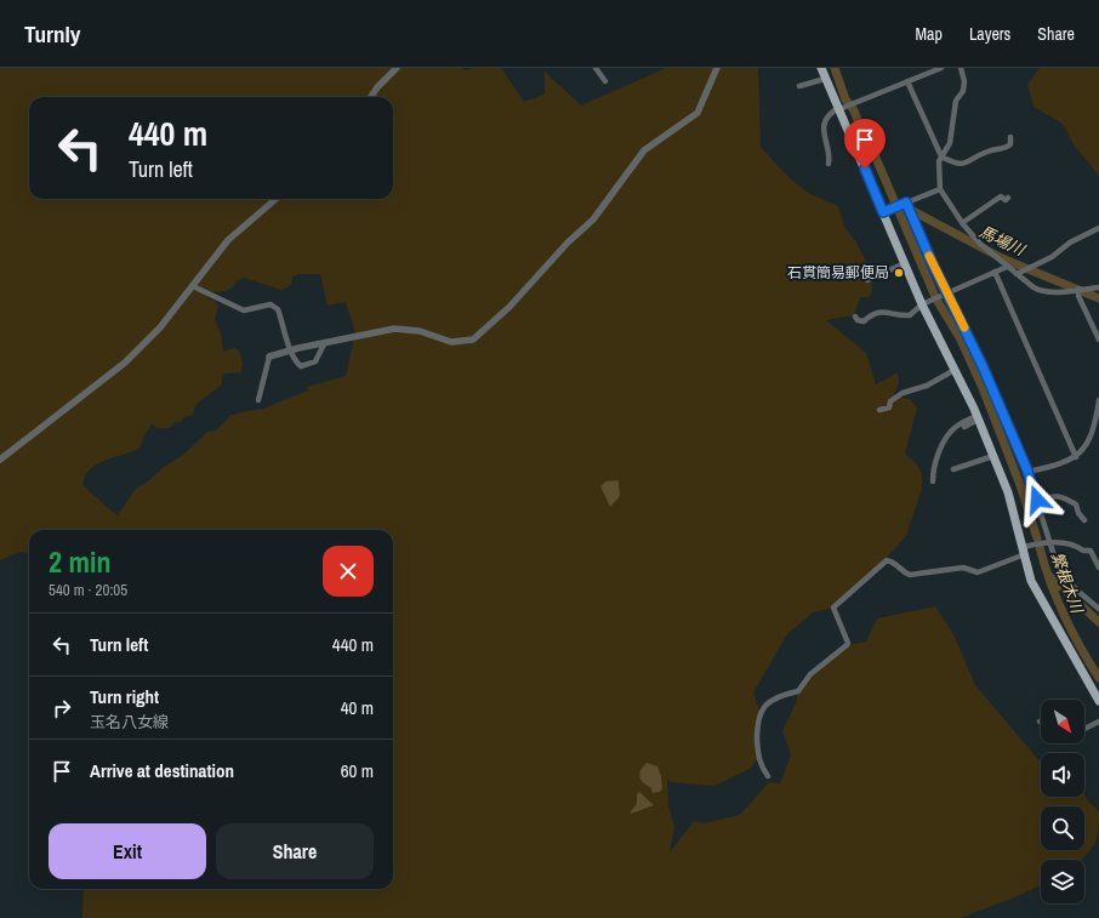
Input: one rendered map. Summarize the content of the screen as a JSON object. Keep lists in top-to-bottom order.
{
  "water": ["馬場川", "繁根木川"],
  "places": ["石貫簡易郵便局"],
  "north": "bottom right",
  "page": {
    "header": "Turnly",
    "nav": ["Map", "Layers", "Share"],
    "turn": ["440 m", "Turn left"],
    "heading": ["2 min", "540 m · 20:05"],
    "list": [
      {
        "name": "Turn left",
        "value": "440 m"
      },
      {
        "name": "Turn right",
        "note": "玉名八女線",
        "value": "40 m"
      },
      {
        "name": "Arrive at destination",
        "value": "60 m"
      }
    ],
    "buttons": ["Exit", "Share"]
  }
}
